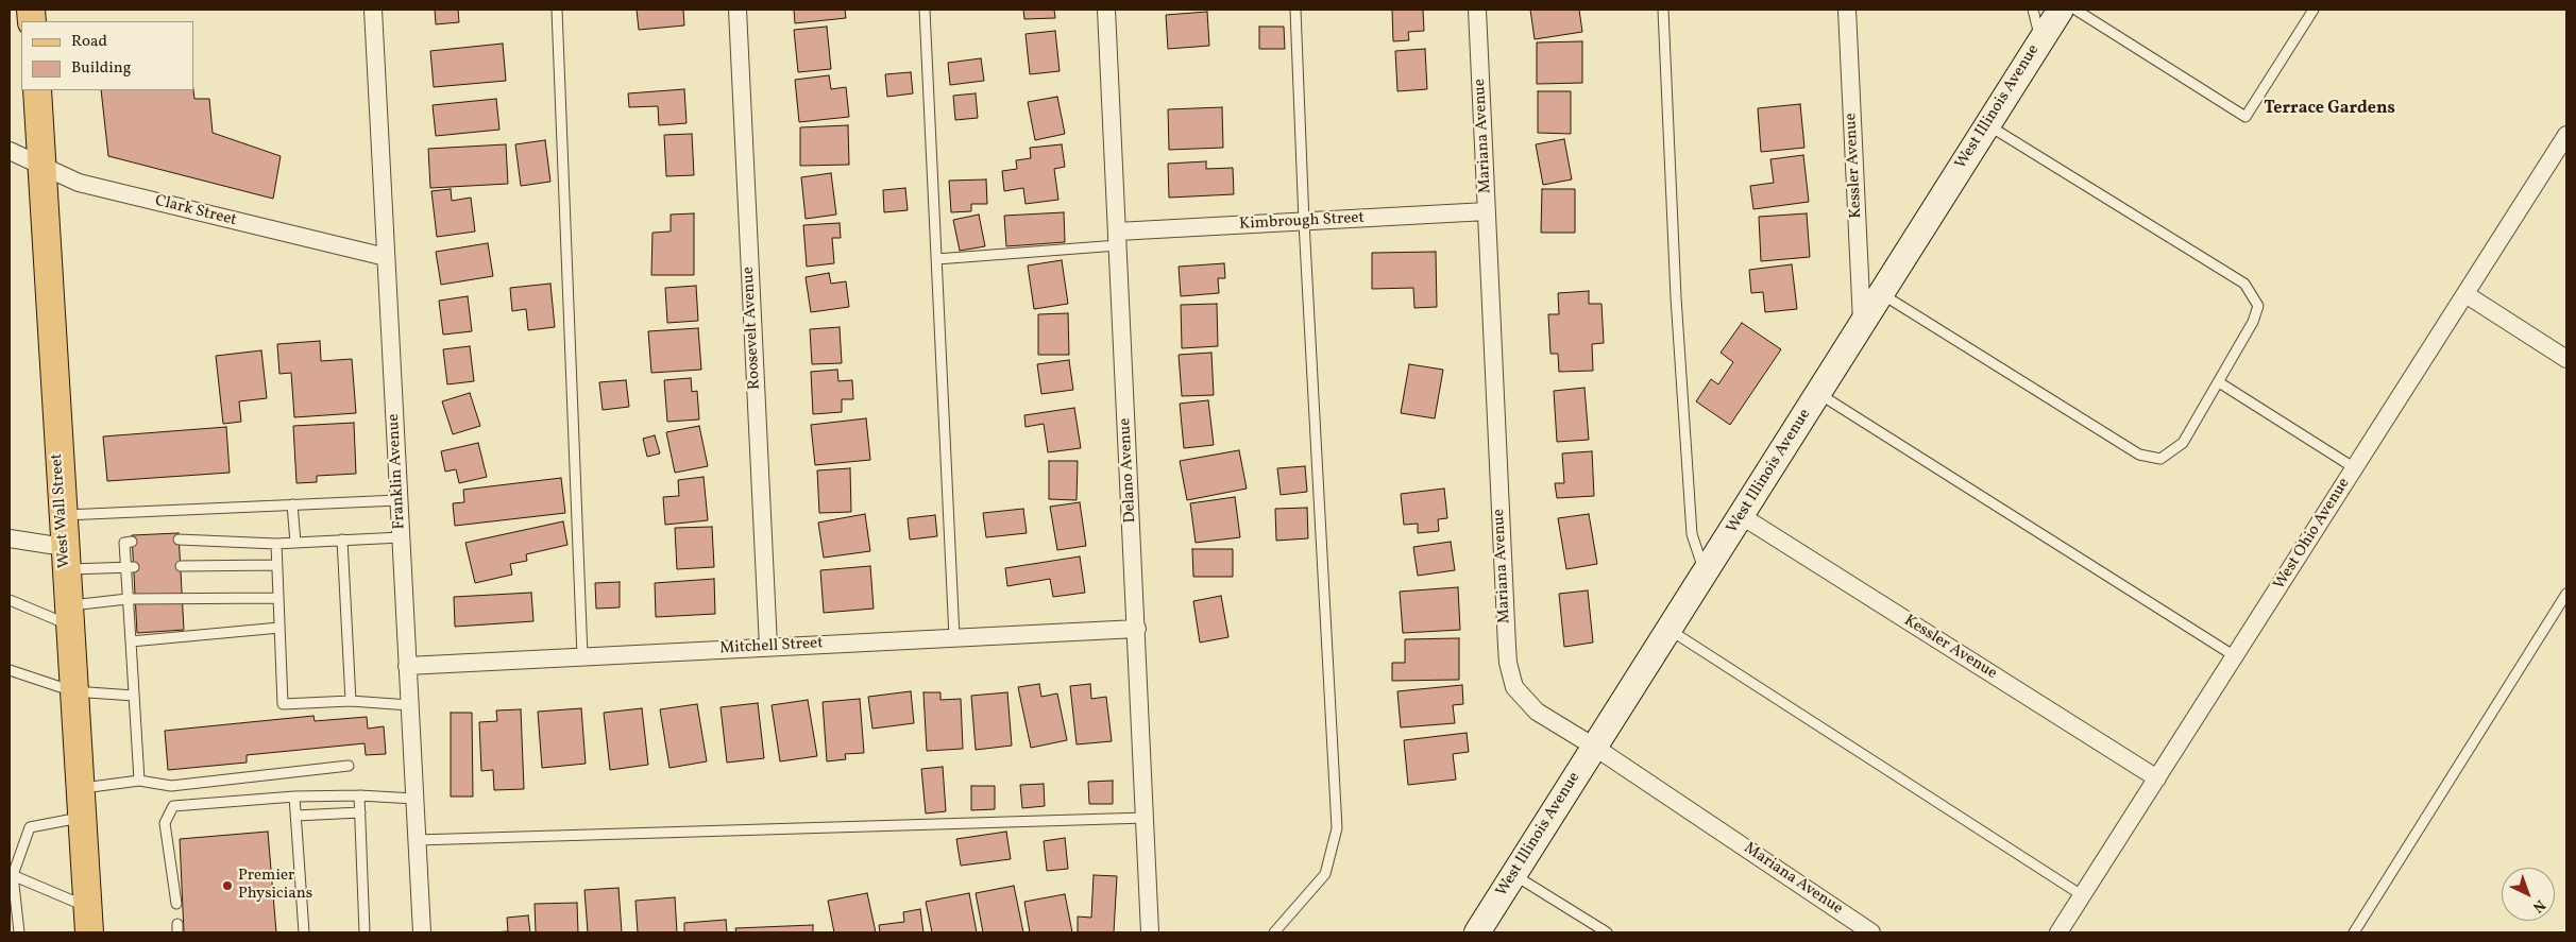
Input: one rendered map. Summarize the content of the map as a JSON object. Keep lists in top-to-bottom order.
{
  "streets": {
    "main road": ["West Illinois Avenue", "West Wall Street"],
    "street": [
      "Mariana Avenue",
      "Kessler Avenue",
      "Clark Street",
      "Kimbrough Street",
      "Roosevelt Avenue",
      "Delano Avenue",
      "Franklin Avenue",
      "West Ohio Avenue",
      "Mitchell Street"
    ]
  },
  "crossings": [
    ["West Illinois Avenue", "Mariana Avenue"],
    ["West Illinois Avenue", "Kessler Avenue"],
    ["Mariana Avenue", "Kimbrough Street"],
    ["Kessler Avenue", "West Ohio Avenue"],
    ["Clark Street", "Franklin Avenue"],
    ["Clark Street", "West Wall Street"],
    ["Kimbrough Street", "Delano Avenue"],
    ["Roosevelt Avenue", "Mitchell Street"],
    ["Delano Avenue", "Mitchell Street"],
    ["Franklin Avenue", "Mitchell Street"]
  ],
  "districts": ["Terrace Gardens"],
  "places": ["Premier Physicians"],
  "legend": ["Road", "Building"],
  "north": "bottom right"
}
